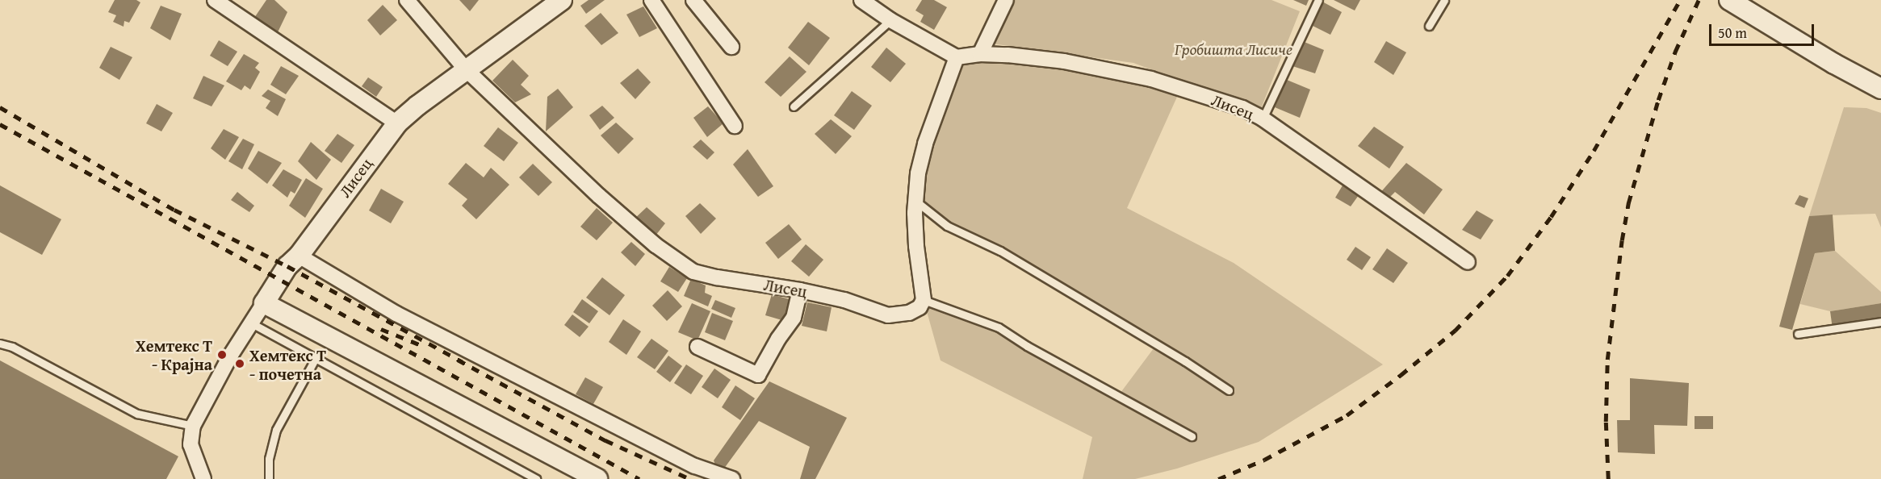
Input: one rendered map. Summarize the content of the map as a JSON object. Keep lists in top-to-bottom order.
{
  "streets": {
    "street": ["Лисец"]
  },
  "parks": ["Гробишта Лисиче"],
  "places": ["Хемтекс Т - Крајна", "Хемтекс Т - почетна"],
  "scale_bar": "50 m"
}
